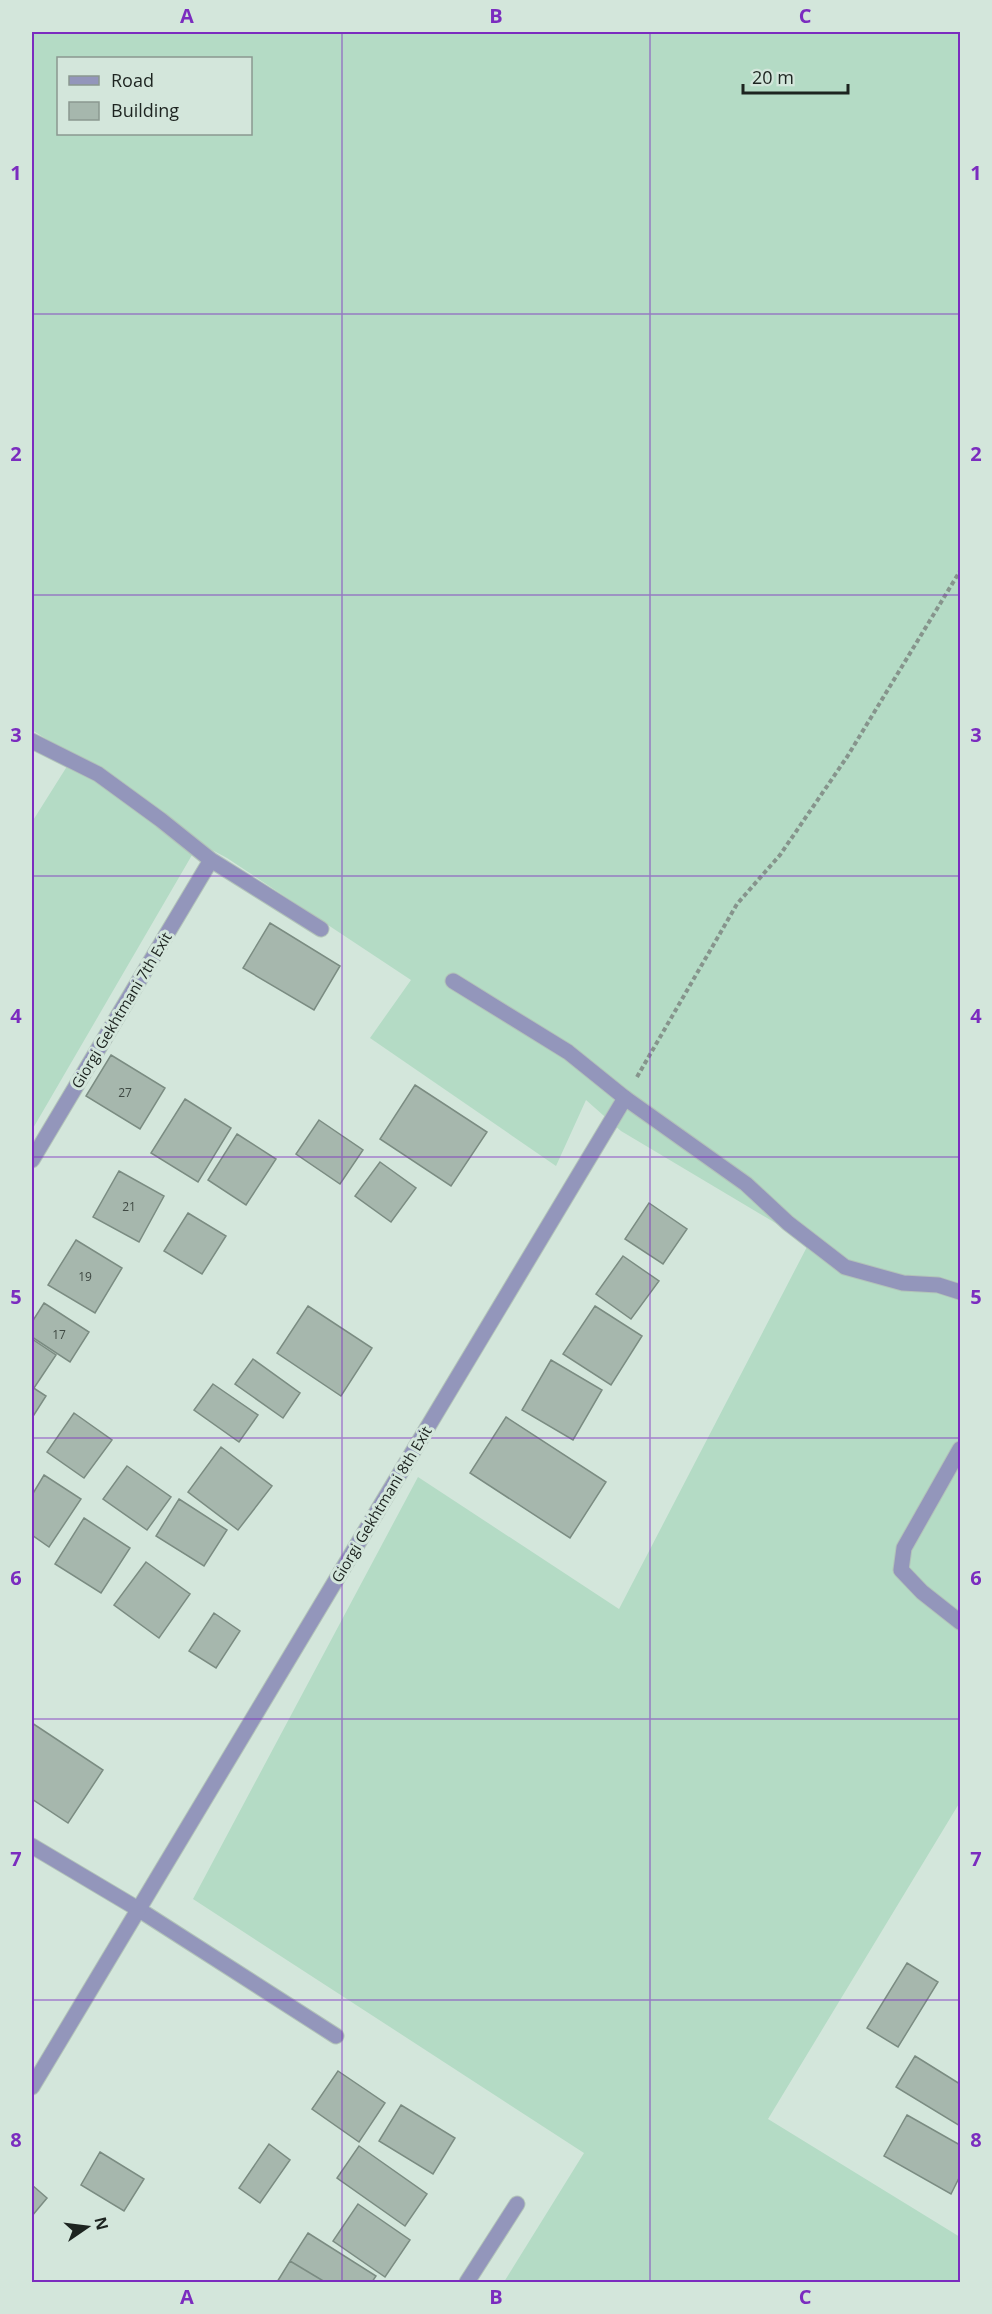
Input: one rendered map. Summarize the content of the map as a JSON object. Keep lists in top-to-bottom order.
{
  "streets": {
    "street": ["Giorgi Gekhtmani 7th Exit", "Giorgi Gekhtmani 8th Exit"]
  },
  "house_numbers": [
    "27",
    "21",
    "19",
    "17"
  ],
  "legend": ["Road", "Building"],
  "scale_bar": "20 m",
  "north": "right",
  "grid": {
    "columns": ["A", "B", "C"],
    "rows": [
      "1",
      "2",
      "3",
      "4",
      "5",
      "6",
      "7",
      "8"
    ]
  }
}
